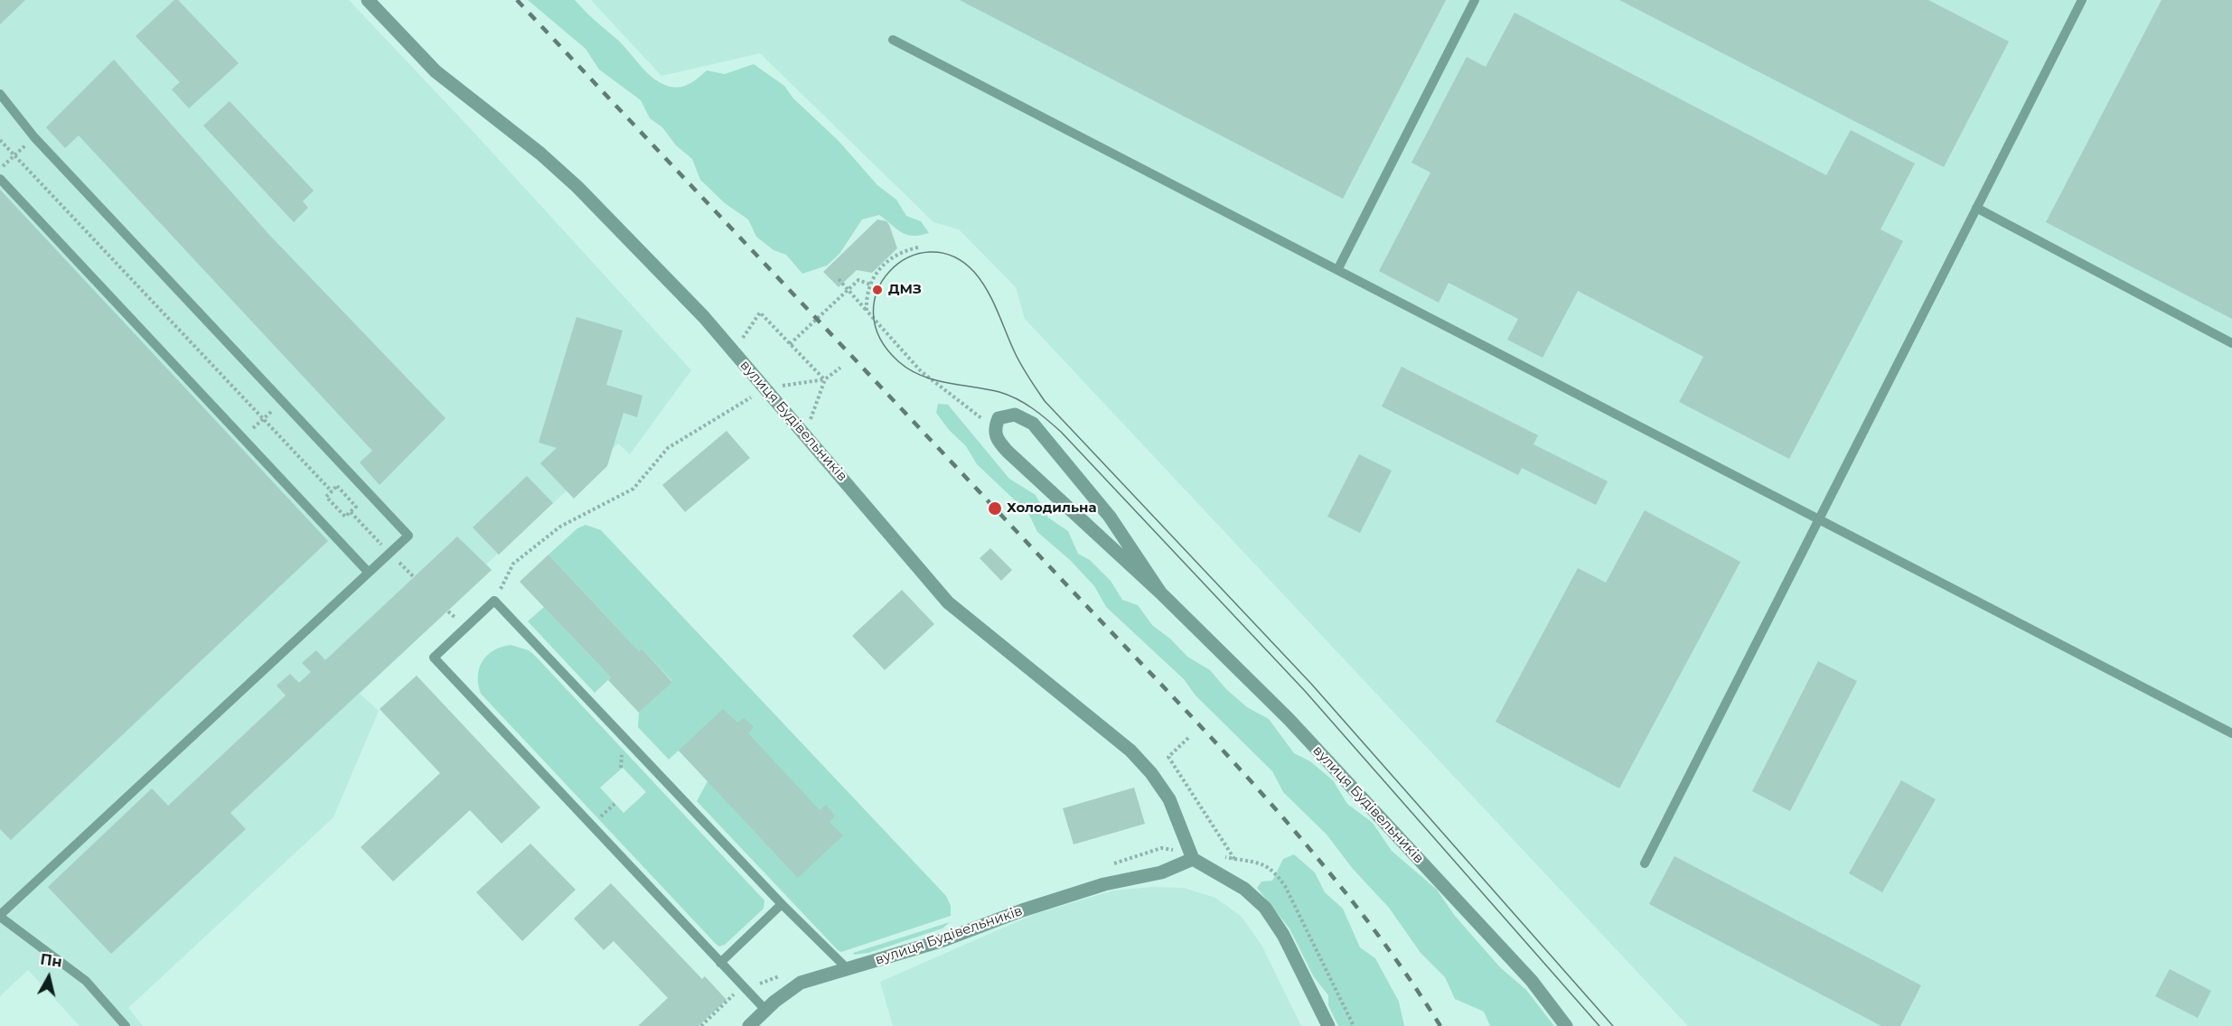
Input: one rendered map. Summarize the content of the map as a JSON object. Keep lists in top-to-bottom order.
{
  "streets": {
    "street": ["вулиця Будівельників"]
  },
  "places": ["ДМЗ", "Холодильна"],
  "north": "top"
}
